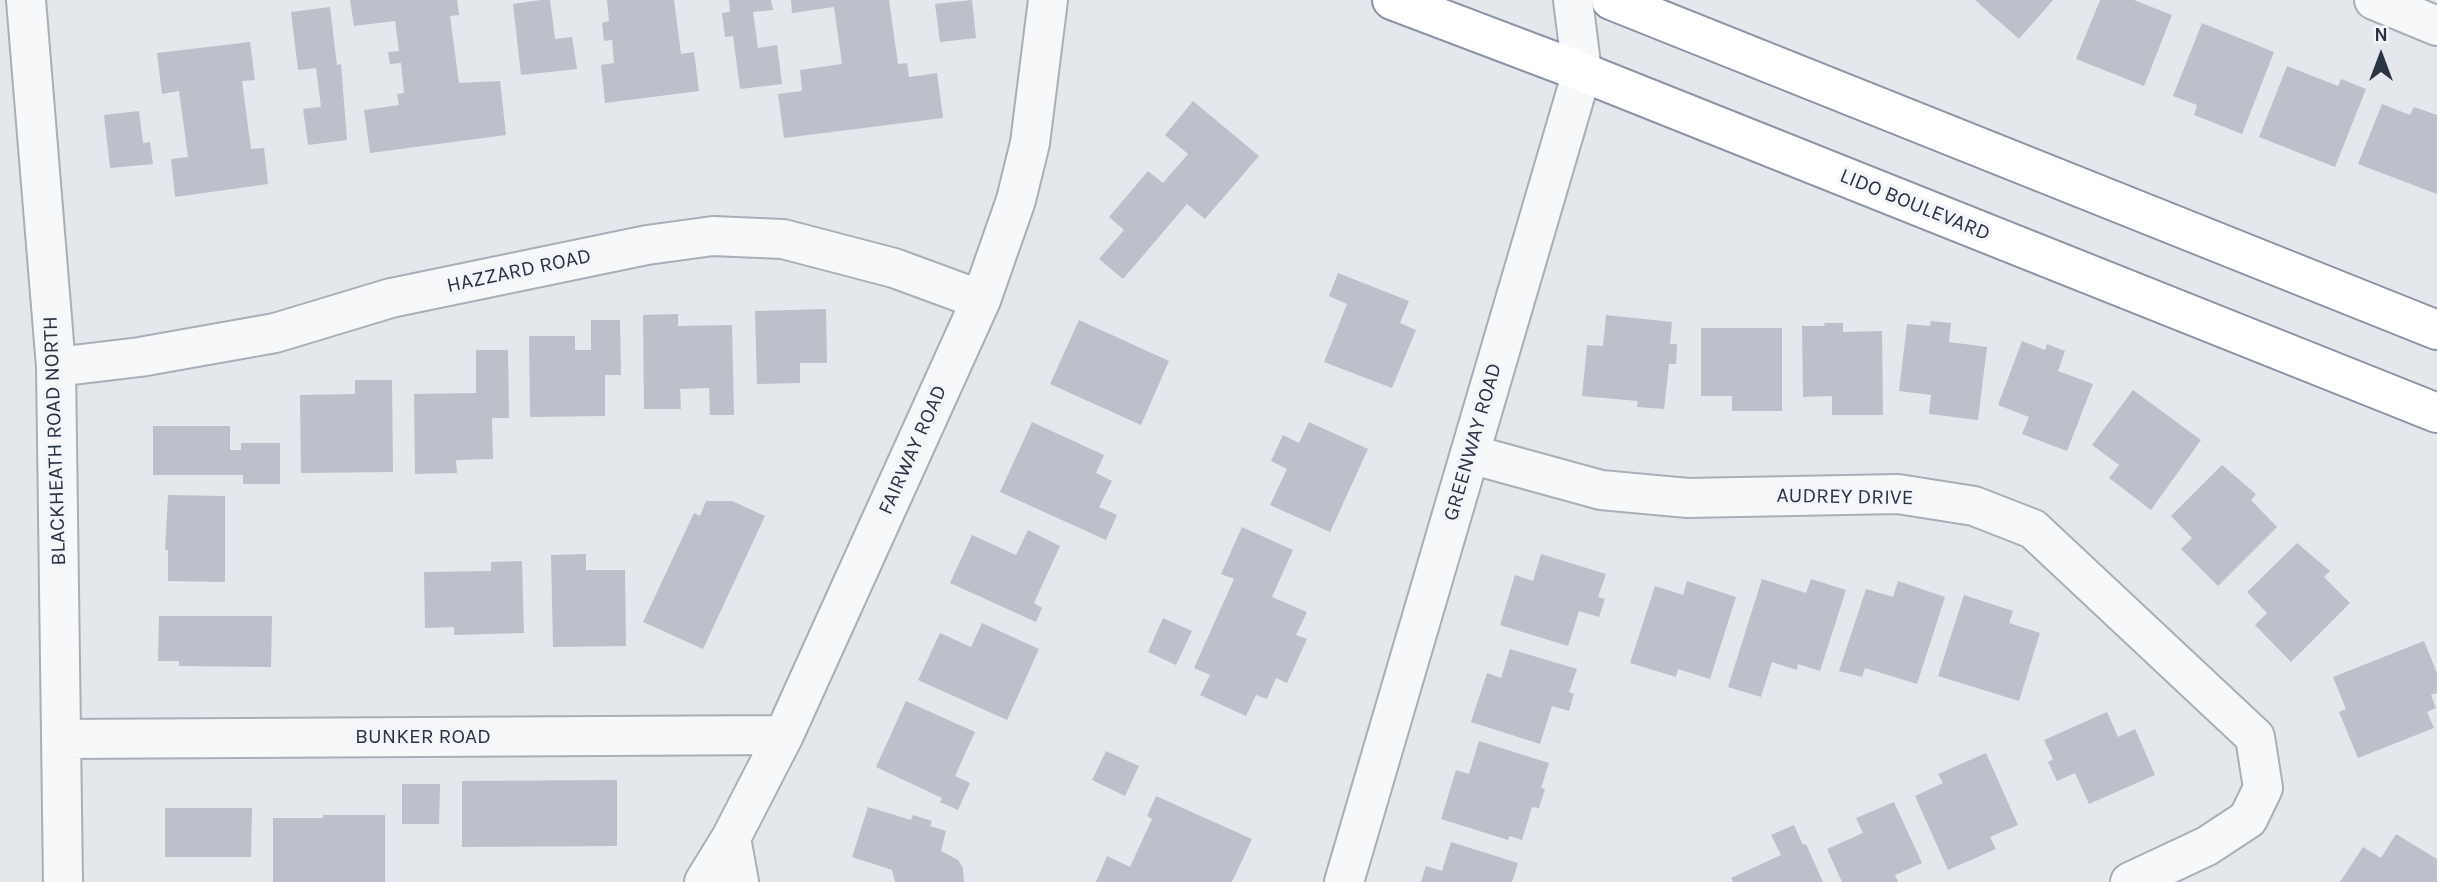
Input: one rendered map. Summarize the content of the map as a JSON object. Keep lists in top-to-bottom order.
{
  "streets": {
    "highway": ["LIDO BOULEVARD"],
    "street": [
      "HAZZARD ROAD",
      "BLACKHEATH ROAD NORTH",
      "GREENWAY ROAD",
      "FAIRWAY ROAD",
      "AUDREY DRIVE",
      "BUNKER ROAD"
    ]
  },
  "crossings": [
    ["LIDO BOULEVARD", "GREENWAY ROAD"],
    ["HAZZARD ROAD", "BLACKHEATH ROAD NORTH"],
    ["HAZZARD ROAD", "FAIRWAY ROAD"],
    ["BLACKHEATH ROAD NORTH", "BUNKER ROAD"],
    ["GREENWAY ROAD", "AUDREY DRIVE"],
    ["FAIRWAY ROAD", "BUNKER ROAD"]
  ],
  "north": "top"
}
